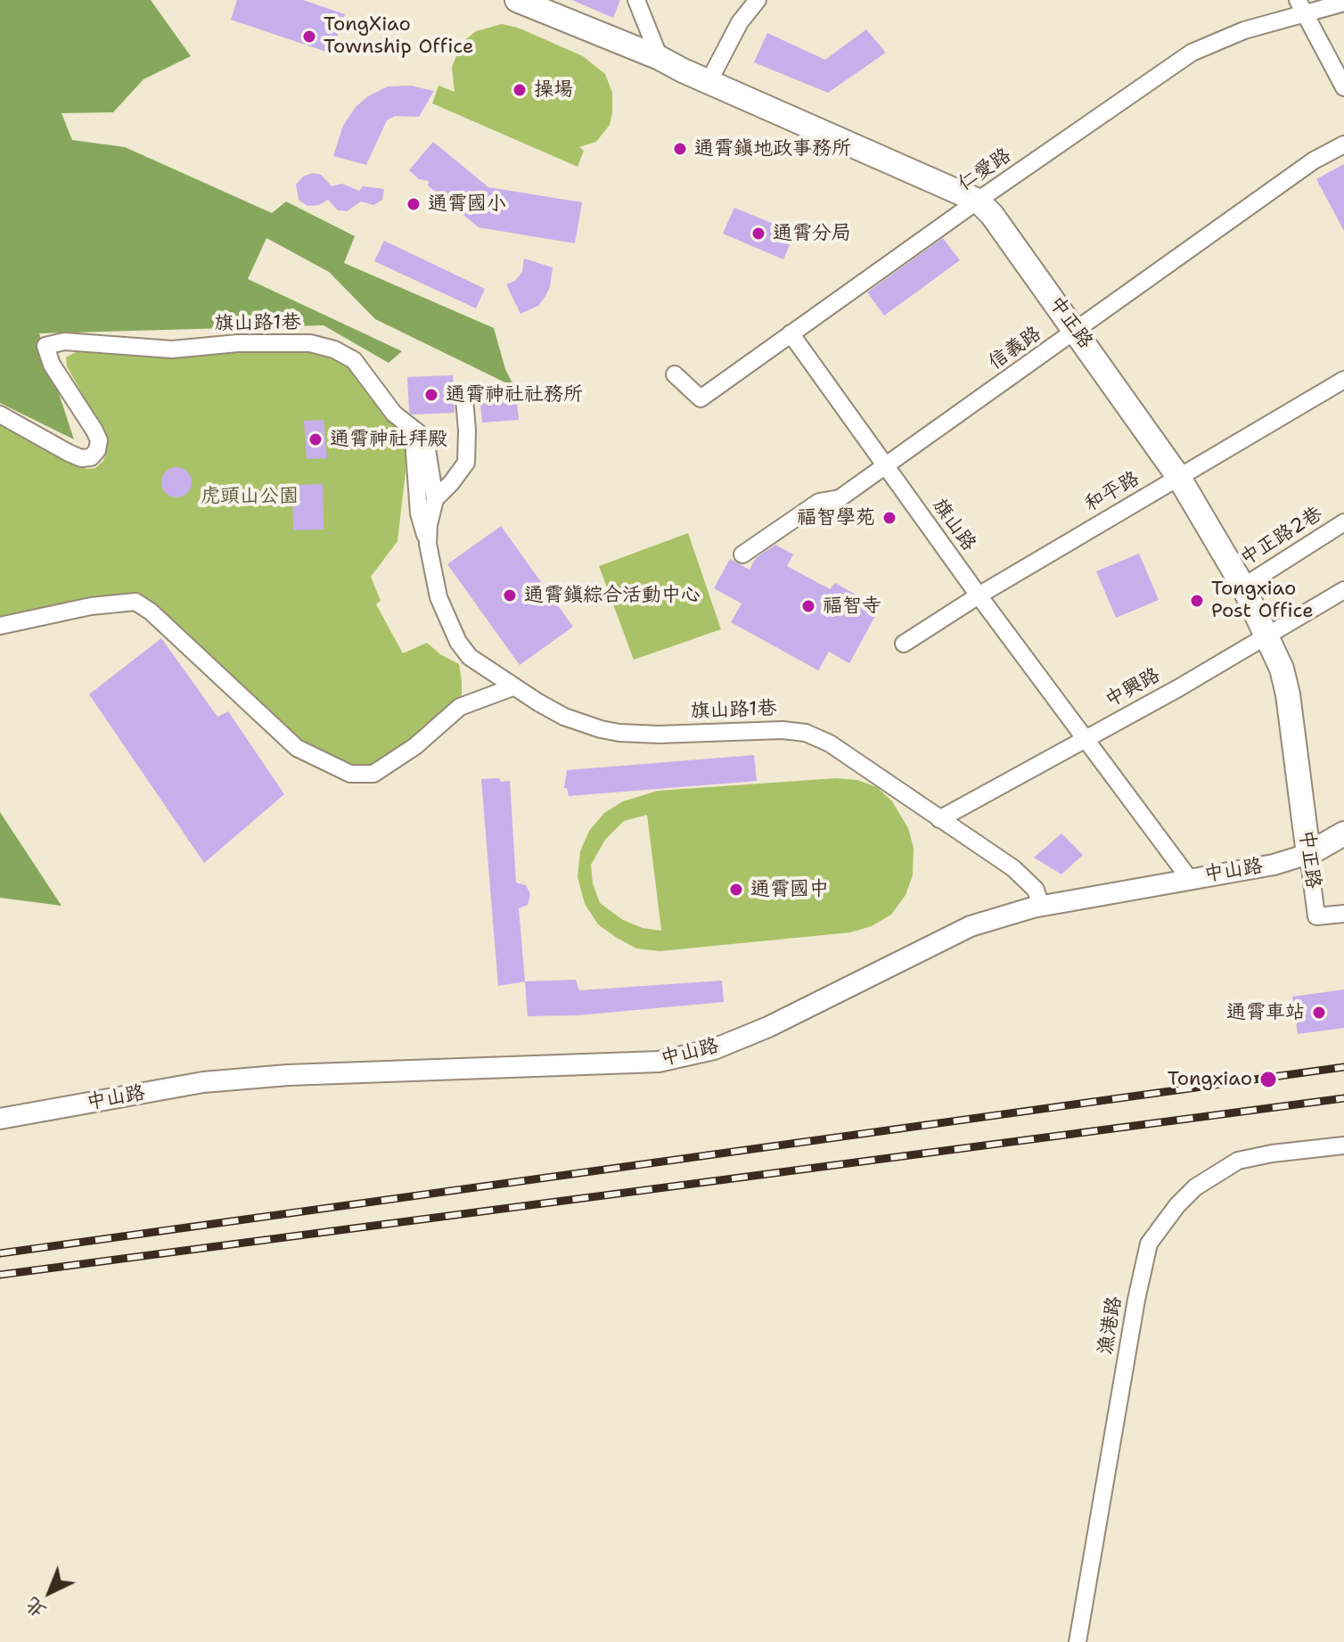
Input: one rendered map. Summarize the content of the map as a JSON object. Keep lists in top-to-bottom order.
{
  "streets": {
    "main road": ["中正路", "中山路"],
    "street": [
      "仁愛路",
      "旗山路1巷",
      "信義路",
      "和平路",
      "旗山路",
      "中正路2巷",
      "中興路",
      "漁港路"
    ]
  },
  "crossings": [
    ["仁愛路", "中正路"],
    ["仁愛路", "旗山路"],
    ["中正路", "信義路"],
    ["中正路", "和平路"],
    ["中正路", "中正路2巷"],
    ["中正路", "中興路"],
    ["中正路", "中山路"],
    ["旗山路1巷", "中興路"],
    ["旗山路1巷", "中山路"],
    ["信義路", "旗山路"],
    ["和平路", "旗山路"],
    ["旗山路", "中興路"],
    ["旗山路", "中山路"]
  ],
  "parks": ["虎頭山公園"],
  "places": [
    "TongXiao Township Office",
    "操場",
    "通霄鎮地政事務所",
    "通霄國小",
    "通霄分局",
    "通霄神社社務所",
    "通霄神社拜殿",
    "福智學苑",
    "通霄鎮綜合活動中心",
    "Tongxiao Post Office",
    "福智寺",
    "通霄國中",
    "通霄車站",
    "Tongxiao"
  ],
  "north": "bottom left"
}
